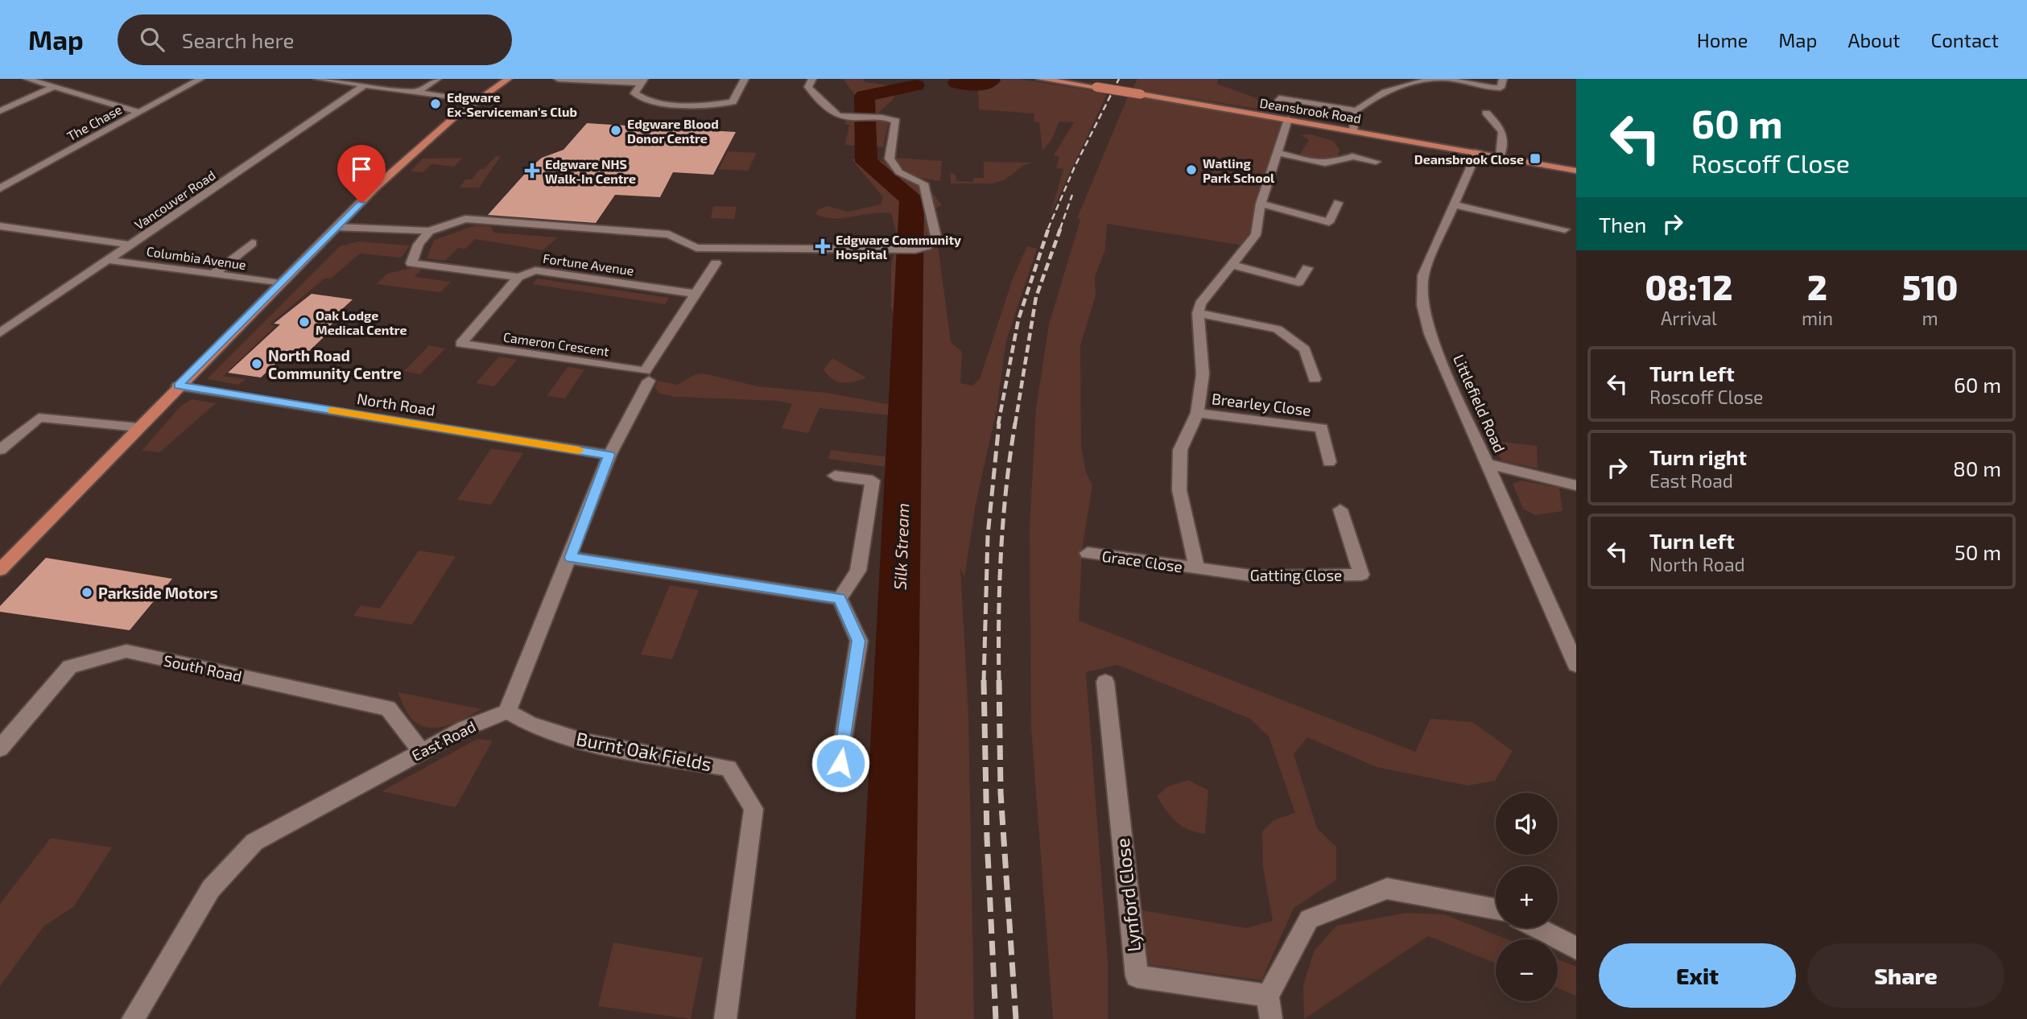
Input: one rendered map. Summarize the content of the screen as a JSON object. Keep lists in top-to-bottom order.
{
  "streets": {
    "main road": ["Deansbrook Road"],
    "street": [
      "The Chase",
      "Vancouver Road",
      "Columbia Avenue",
      "Fortune Avenue",
      "Cameron Crescent",
      "Littlefield Road",
      "North Road",
      "Brearley Close",
      "Grace Close",
      "Gatting Close",
      "South Road",
      "East Road",
      "Burnt Oak Fields",
      "Lynford Close"
    ]
  },
  "crossings": [
    ["Deansbrook Road", "Littlefield Road"],
    ["Vancouver Road", "Columbia Avenue"],
    ["Fortune Avenue", "Cameron Crescent"],
    ["Grace Close", "Gatting Close"],
    ["South Road", "East Road"],
    ["East Road", "Burnt Oak Fields"]
  ],
  "water": ["Silk Stream"],
  "places": {
    "other": [
      "Edgware Ex-Serviceman's Club",
      "Edgware Blood Donor Centre",
      "Watling Park School",
      "Oak Lodge Medical Centre",
      "North Road Community Centre",
      "Parkside Motors"
    ],
    "transit": ["Deansbrook Close"],
    "health": ["Edgware NHS Walk-In Centre", "Edgware Community Hospital"]
  },
  "page": {
    "header": "Map",
    "search": "Search here",
    "nav": [
      "Home",
      "Map",
      "About",
      "Contact"
    ],
    "turn": ["60 m", "Roscoff Close"],
    "then": "Then",
    "eta": [
      "08:12",
      "Arrival",
      "2",
      "min",
      "510",
      "m"
    ],
    "list": [
      {
        "name": "Turn left",
        "note": "Roscoff Close",
        "value": "60 m"
      },
      {
        "name": "Turn right",
        "note": "East Road",
        "value": "80 m"
      },
      {
        "name": "Turn left",
        "note": "North Road",
        "value": "50 m"
      }
    ],
    "map_buttons": ["+", "−"],
    "buttons": ["Exit", "Share"]
  }
}
